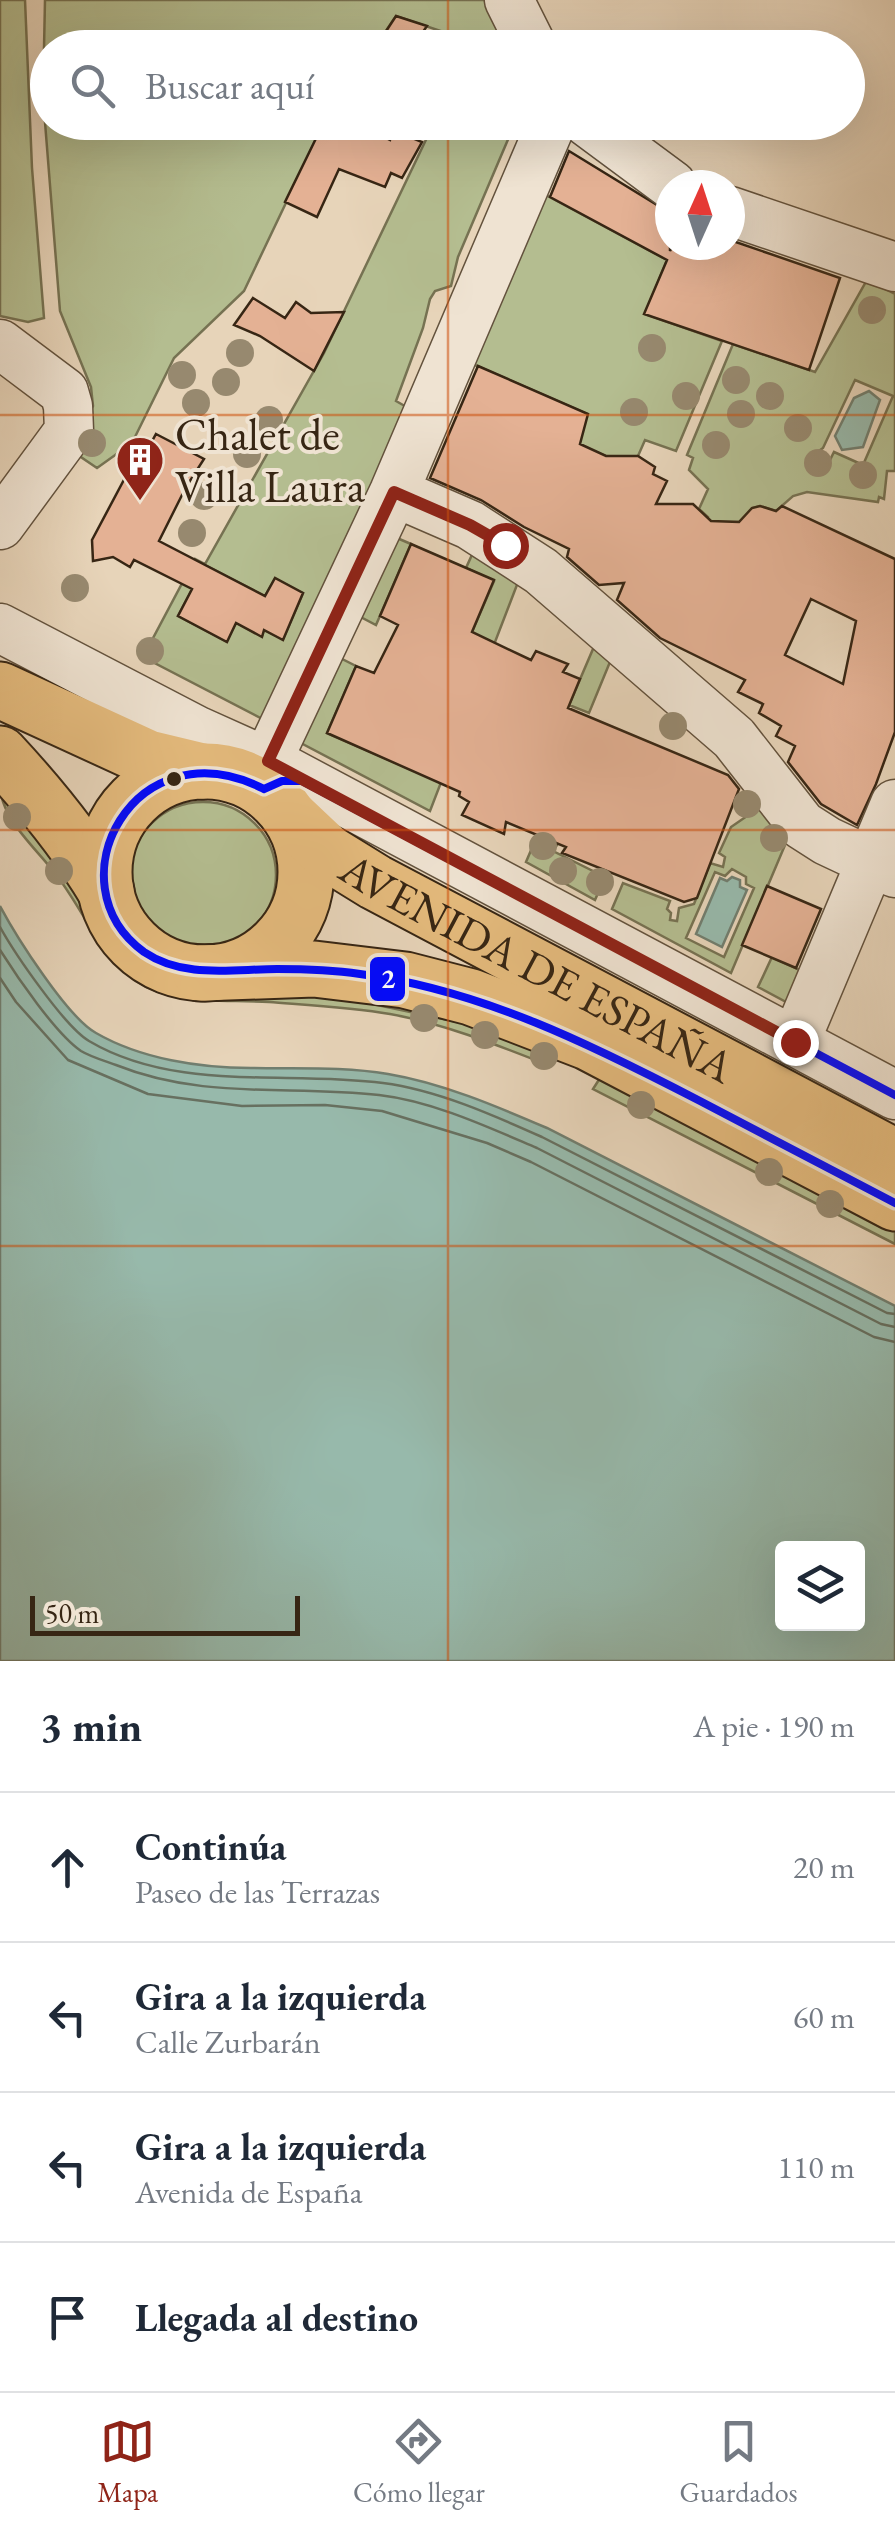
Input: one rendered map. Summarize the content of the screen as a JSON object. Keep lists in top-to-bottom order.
{
  "streets": {
    "highway": ["AVENIDA DE ESPAÑA"]
  },
  "places": {
    "building": ["Chalet de Villa Laura"]
  },
  "lines": ["transit line 2"],
  "scale_bar": "50 m",
  "north": "top",
  "page": {
    "search": "Buscar aquí",
    "scale": "50 m",
    "heading": ["3 min", "A pie · 190 m"],
    "list": [
      ["Continúa", "Paseo de las Terrazas", "20 m"],
      ["Gira a la izquierda", "Calle Zurbarán", "60 m"],
      ["Gira a la izquierda", "Avenida de España", "110 m"],
      "Llegada al destino"
    ],
    "nav": ["Mapa", "Cómo llegar", "Guardados"]
  }
}
